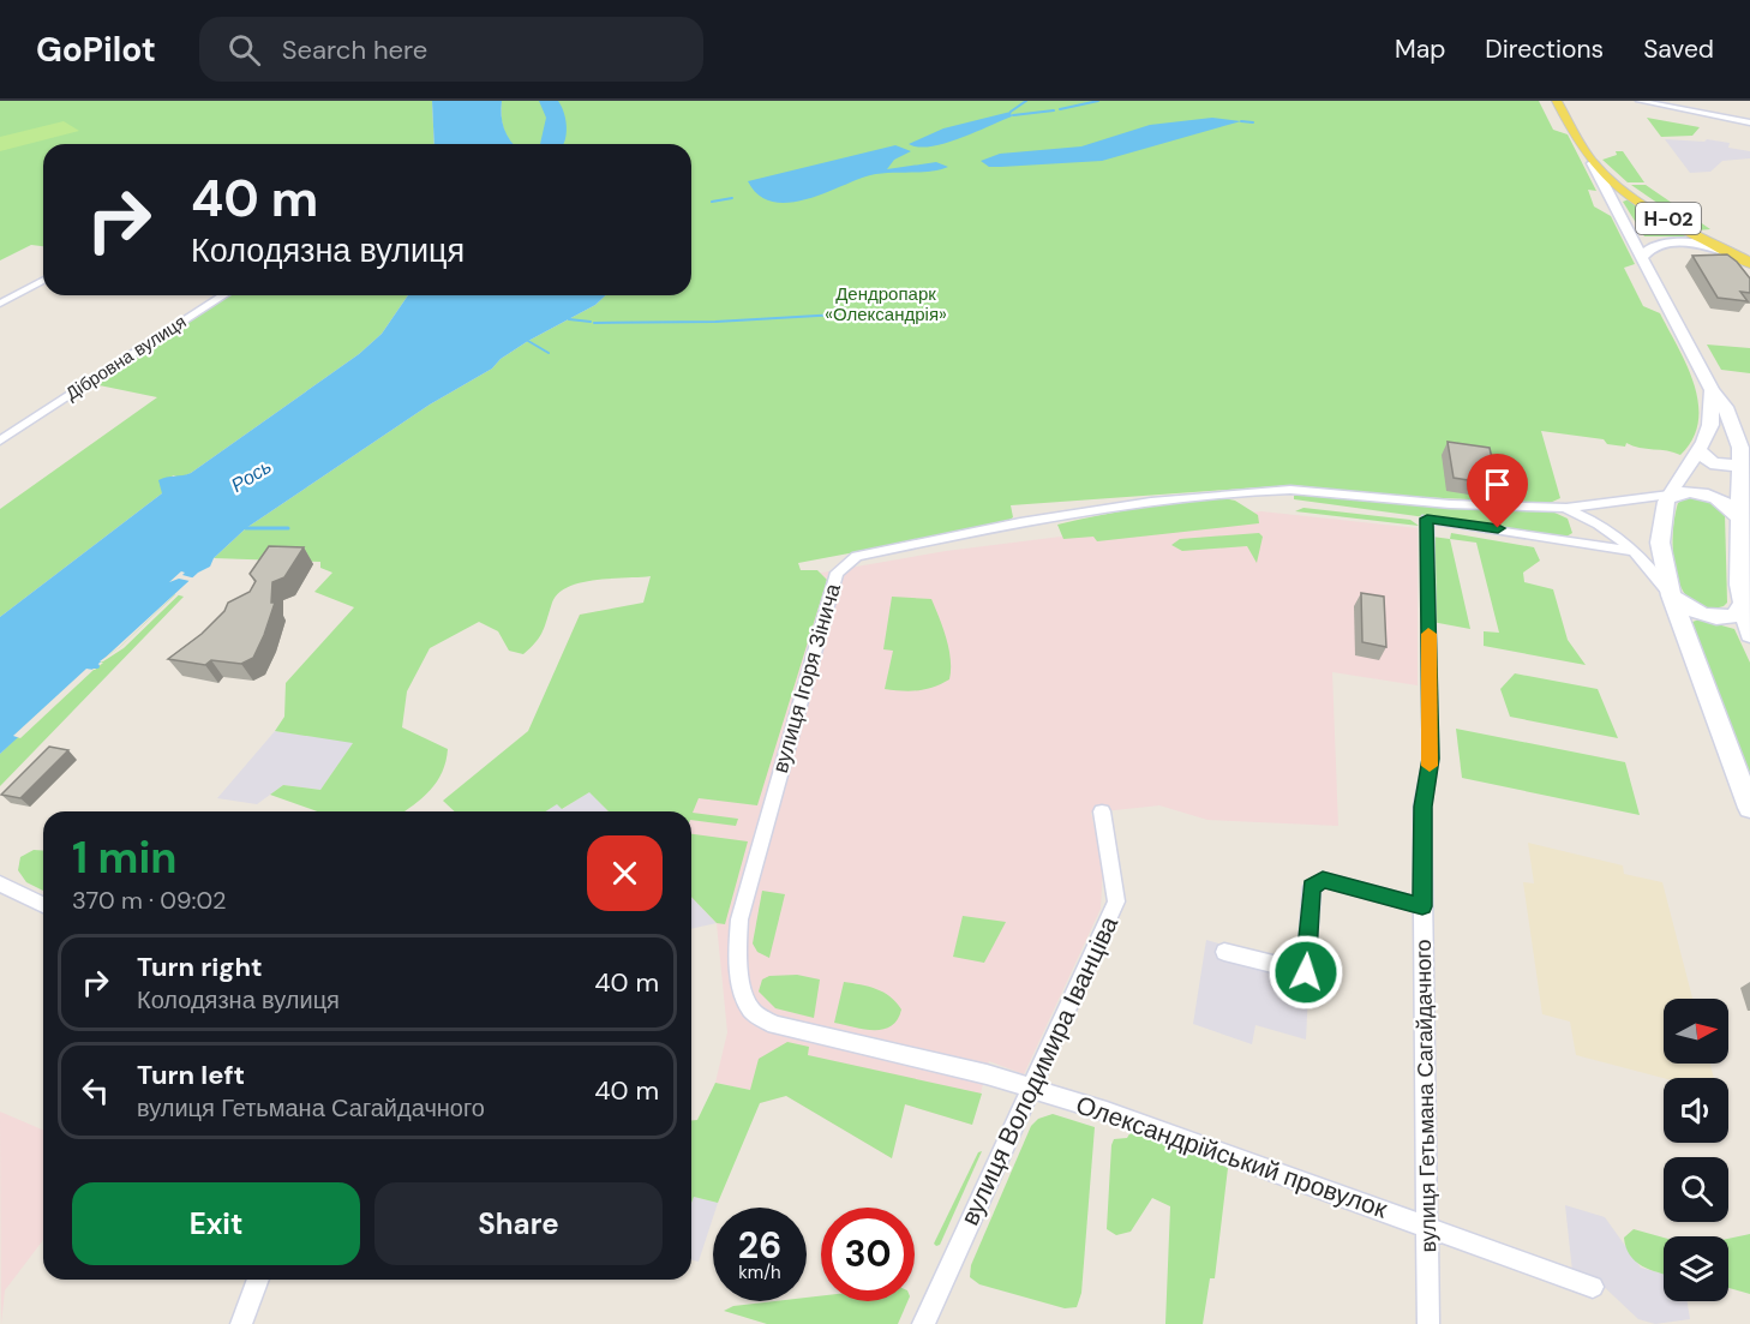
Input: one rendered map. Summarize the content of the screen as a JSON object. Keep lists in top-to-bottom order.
{
  "streets": {
    "main road": ["Н-02"],
    "street": [
      "Дібровна вулиця",
      "вулиця Ігоря Зінича",
      "вулиця Володимира Іванціва",
      "вулиця Гетьмана Сагайдачного",
      "Олександрійський провулок"
    ]
  },
  "crossings": [
    ["вулиця Ігоря Зінича", "вулиця Володимира Іванціва"],
    ["вулиця Ігоря Зінича", "вулиця Гетьмана Сагайдачного"],
    ["вулиця Ігоря Зінича", "Олександрійський провулок"],
    ["вулиця Володимира Іванціва", "Олександрійський провулок"],
    ["вулиця Гетьмана Сагайдачного", "Олександрійський провулок"]
  ],
  "water": ["Рось"],
  "parks": ["Дендропарк «Олександрія»"],
  "north": "right",
  "page": {
    "header": "GoPilot",
    "search": "Search here",
    "nav": ["Map", "Directions", "Saved"],
    "turn": ["40 m", "Колодязна вулиця"],
    "heading": ["1 min", "370 m · 09:02"],
    "list": [
      {
        "name": "Turn right",
        "note": "Колодязна вулиця",
        "value": "40 m"
      },
      {
        "name": "Turn left",
        "note": "вулиця Гетьмана Сагайдачного",
        "value": "40 m"
      }
    ],
    "buttons": ["Exit", "Share"],
    "speed": "26 km/h",
    "limit": "30"
  }
}
